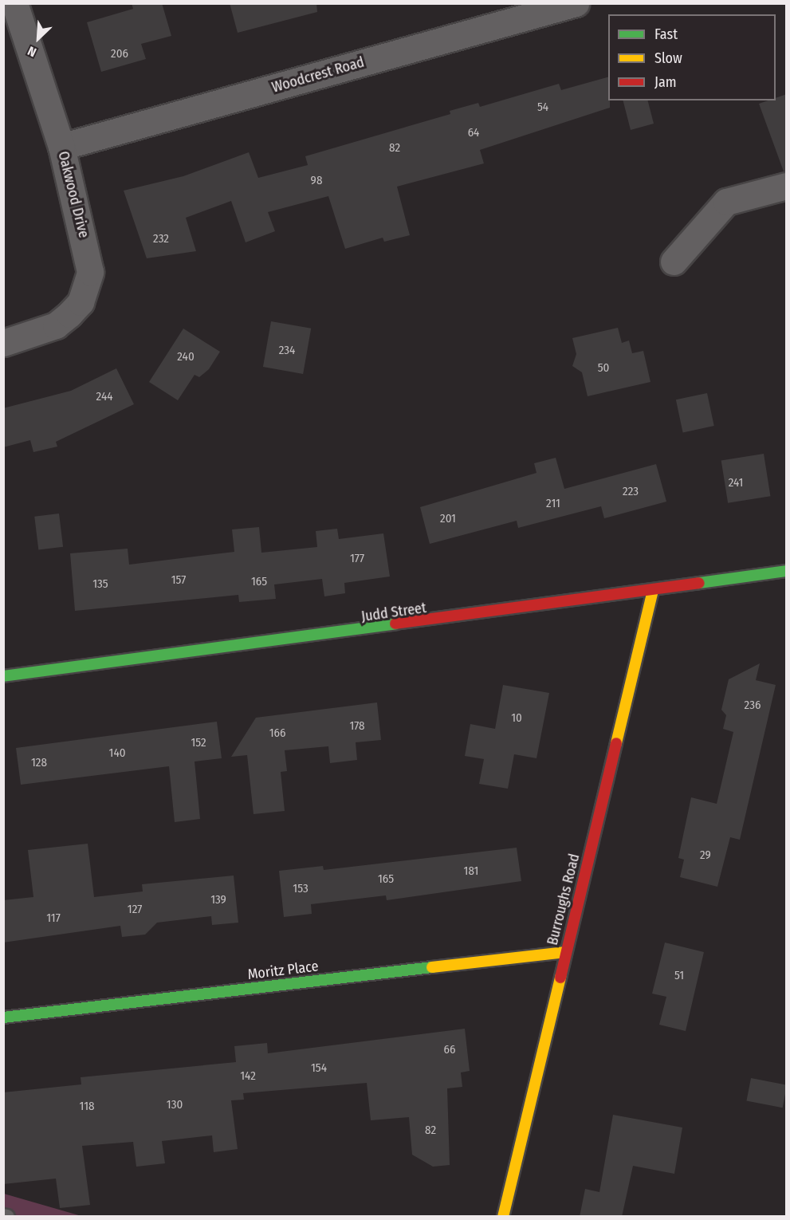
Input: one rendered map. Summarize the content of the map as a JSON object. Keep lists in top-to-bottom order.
{
  "streets": {
    "street": [
      "Woodcrest Road",
      "Oakwood Drive",
      "Judd Street",
      "Burroughs Road",
      "Moritz Place"
    ]
  },
  "crossings": [
    ["Woodcrest Road", "Oakwood Drive"],
    ["Judd Street", "Burroughs Road"],
    ["Burroughs Road", "Moritz Place"]
  ],
  "house_numbers": [
    "206",
    "54",
    "64",
    "82",
    "98",
    "232",
    "234",
    "240",
    "50",
    "244",
    "241",
    "223",
    "211",
    "201",
    "177",
    "157",
    "165",
    "135",
    "236",
    "10",
    "178",
    "166",
    "152",
    "140",
    "128",
    "29",
    "181",
    "165",
    "153",
    "139",
    "127",
    "117",
    "51",
    "66",
    "154",
    "142",
    "130",
    "118",
    "82"
  ],
  "legend": ["Fast", "Slow", "Jam"],
  "north": "bottom left"
}
